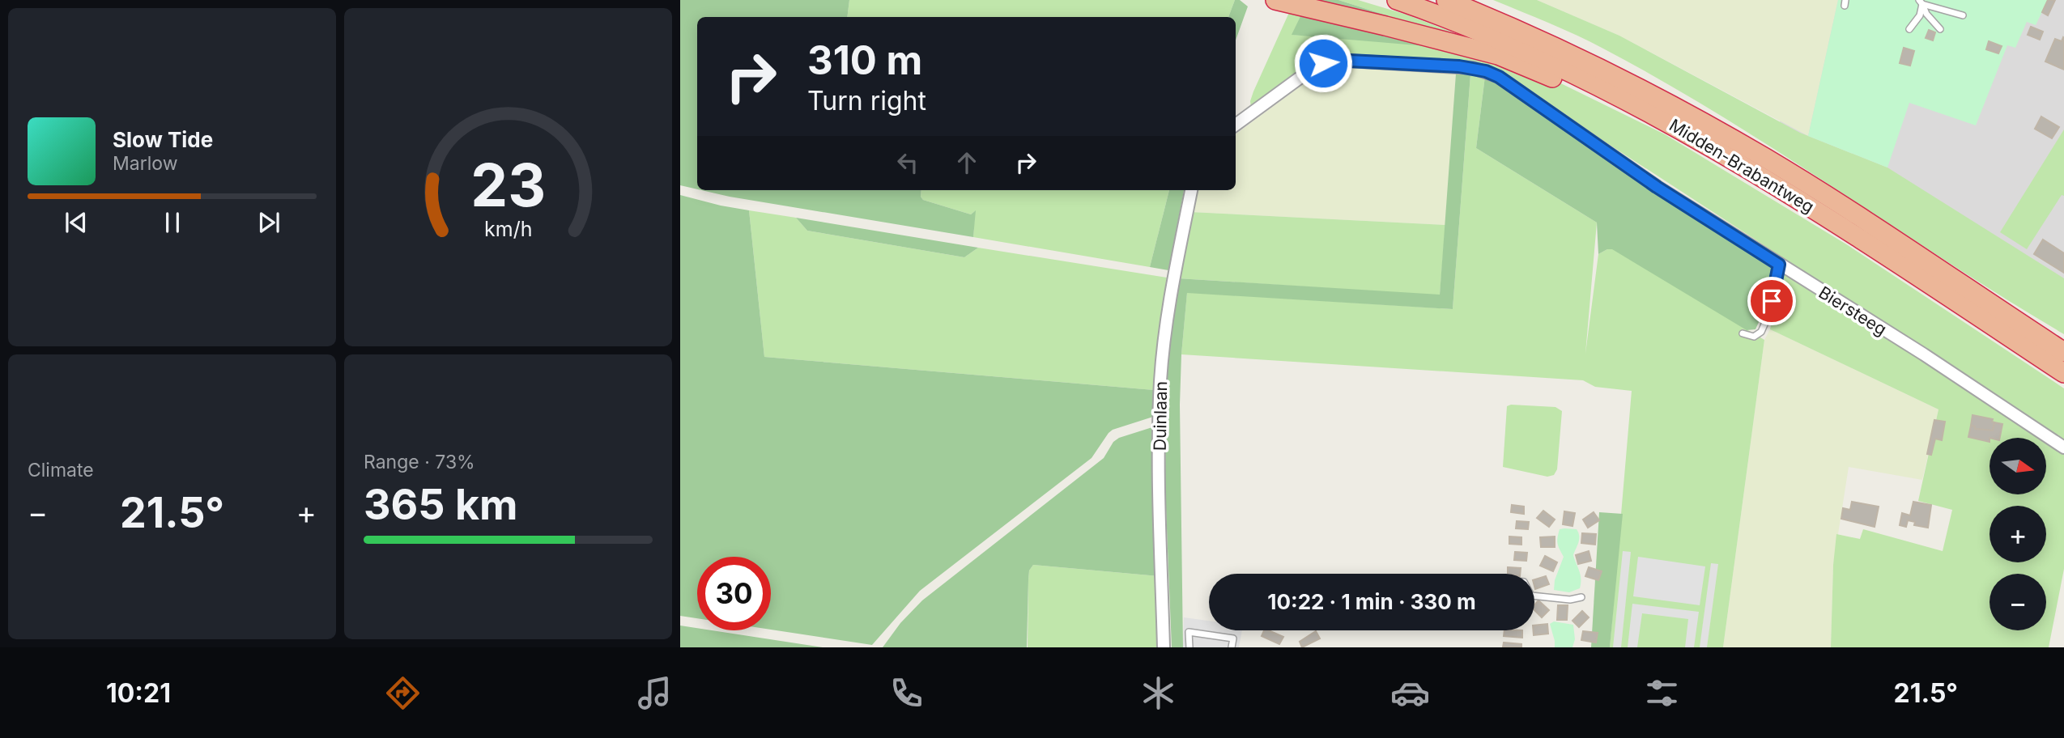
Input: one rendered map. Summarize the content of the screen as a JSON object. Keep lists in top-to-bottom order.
{
  "streets": {
    "highway": ["Midden-Brabantweg"],
    "street": ["Biersteeg", "Duinlaan"]
  },
  "north": "right",
  "page": {
    "turn": ["310 m", "Turn right"],
    "song": ["Slow Tide", "Marlow"],
    "tile": [
      "Climate",
      ["Range · 73%", "365 km"]
    ],
    "map_buttons": ["+", "−"],
    "heat": ["−", "21.5°", "+"],
    "limit": "30",
    "trip": "10:22 · 1 min · 330 m",
    "tabs": ["10:21", "21.5°"],
    "gauge": ["23", "km/h"]
  }
}
